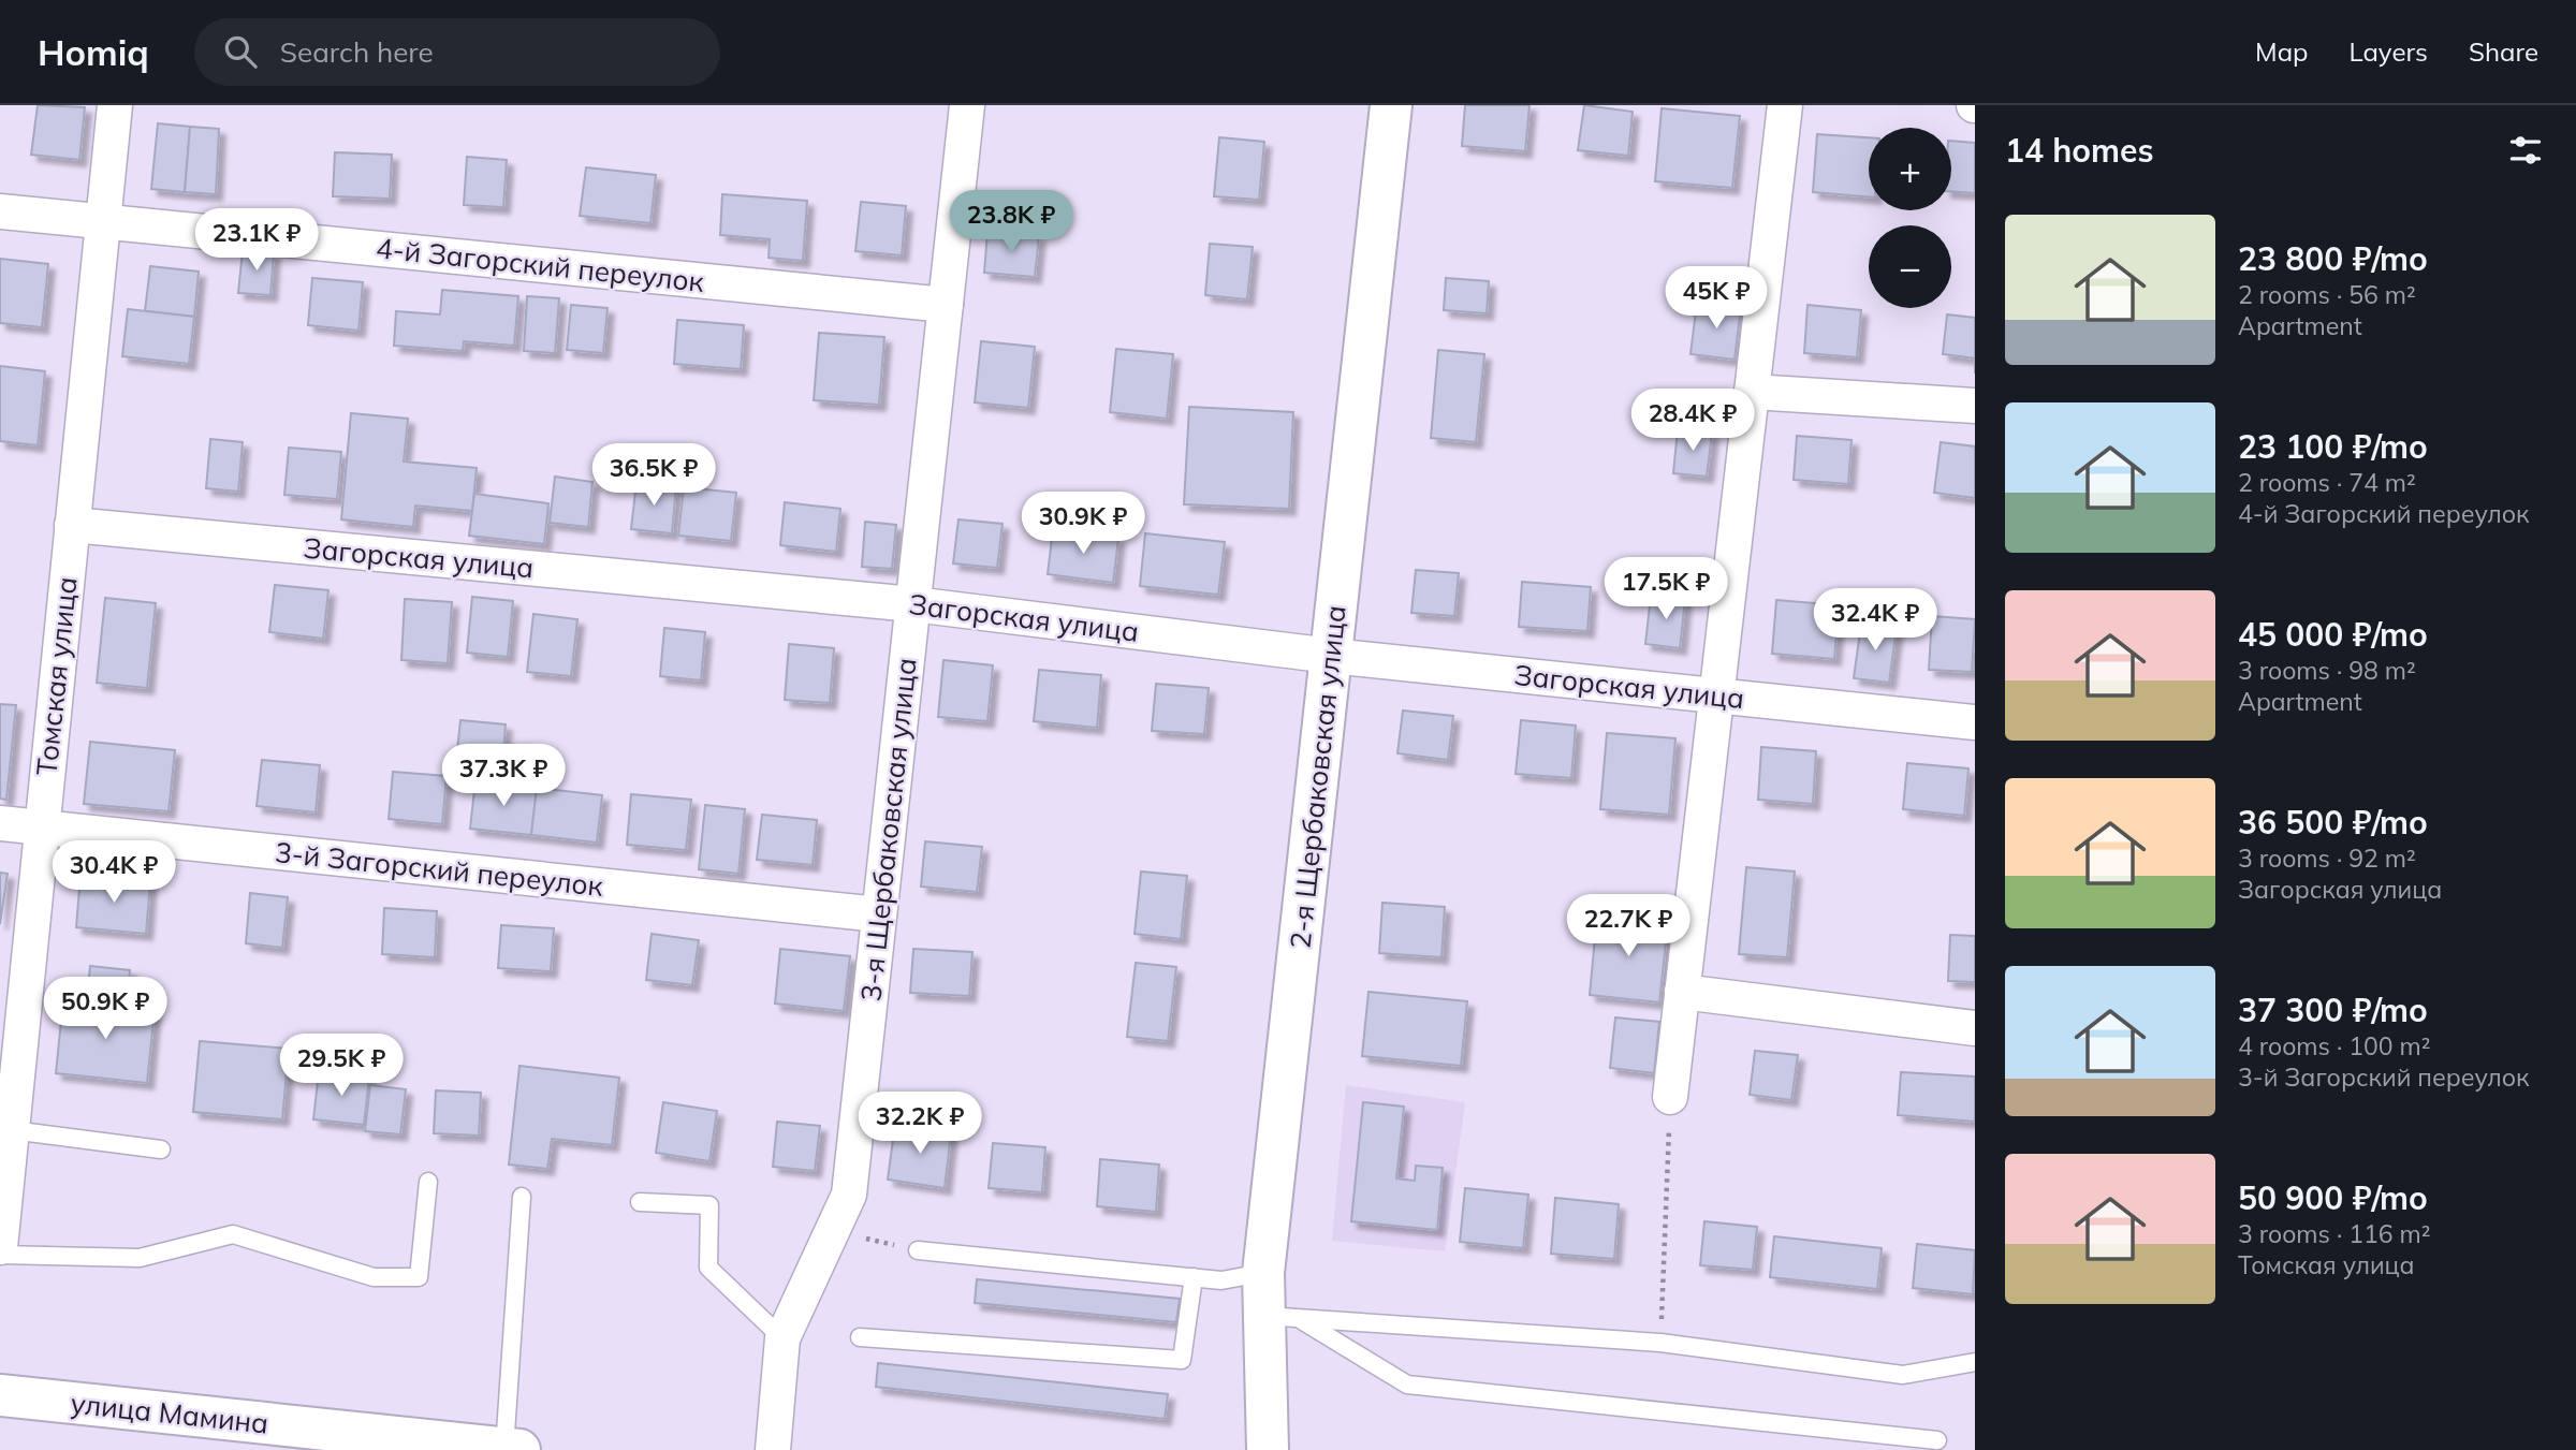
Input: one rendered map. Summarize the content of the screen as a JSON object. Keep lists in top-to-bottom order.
{
  "streets": {
    "street": [
      "4-й Загорский переулок",
      "Загорская улица",
      "Томская улица",
      "2-я Щербаковская улица",
      "3-я Щербаковская улица",
      "3-й Загорский переулок",
      "улица Мамина"
    ]
  },
  "crossings": [
    ["4-й Загорский переулок", "Томская улица"],
    ["4-й Загорский переулок", "3-я Щербаковская улица"],
    ["Загорская улица", "Томская улица"],
    ["Загорская улица", "2-я Щербаковская улица"],
    ["Загорская улица", "3-я Щербаковская улица"],
    ["Томская улица", "3-й Загорский переулок"],
    ["3-я Щербаковская улица", "3-й Загорский переулок"]
  ],
  "page": {
    "header": "Homiq",
    "search": "Search here",
    "nav": ["Map", "Layers", "Share"],
    "heading": "14 homes",
    "map_buttons": ["+", "−"],
    "price": [
      "23.8K ₽",
      "23.1K ₽",
      "45K ₽",
      "28.4K ₽",
      "36.5K ₽",
      "30.9K ₽",
      "17.5K ₽",
      "32.4K ₽",
      "37.3K ₽",
      "30.4K ₽",
      "22.7K ₽",
      "50.9K ₽",
      "29.5K ₽",
      "32.2K ₽"
    ],
    "list": [
      {
        "name": "23 800 ₽/mo",
        "note": "2 rooms · 56 m² · Apartment"
      },
      {
        "name": "23 100 ₽/mo",
        "note": "2 rooms · 74 m² · 4-й Загорский переулок"
      },
      {
        "name": "45 000 ₽/mo",
        "note": "3 rooms · 98 m² · Apartment"
      },
      {
        "name": "36 500 ₽/mo",
        "note": "3 rooms · 92 m² · Загорская улица"
      },
      {
        "name": "37 300 ₽/mo",
        "note": "4 rooms · 100 m² · 3-й Загорский переулок"
      },
      {
        "name": "50 900 ₽/mo",
        "note": "3 rooms · 116 m² · Томская улица"
      }
    ]
  }
}
